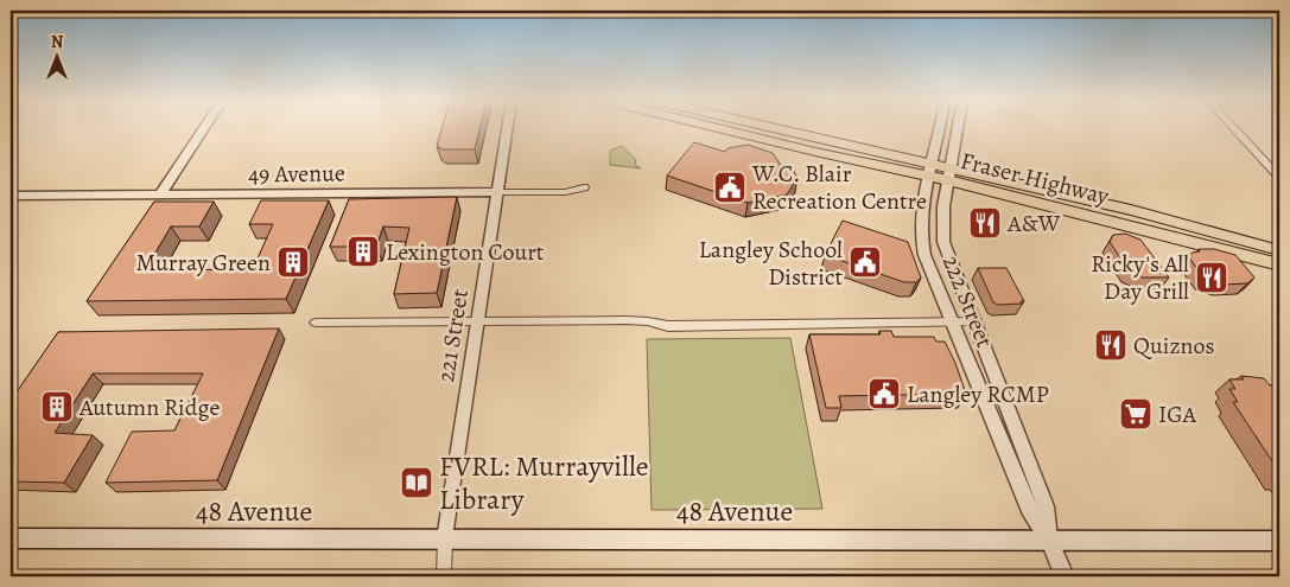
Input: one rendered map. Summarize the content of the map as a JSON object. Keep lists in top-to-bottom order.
{
  "streets": {
    "main road": ["Fraser Highway", "48 Avenue"],
    "street": ["49 Avenue", "222 Street", "221 Street"]
  },
  "crossings": [
    ["49 Avenue", "221 Street"],
    ["Fraser Highway", "222 Street"],
    ["222 Street", "48 Avenue"],
    ["221 Street", "48 Avenue"]
  ],
  "places": {
    "public building": ["W.C. Blair Recreation Centre", "Langley School District", "Langley RCMP"],
    "restaurant": ["A&W", "Ricky's All Day Grill", "Quiznos"],
    "building": ["Lexington Court", "Murray Green", "Autumn Ridge"],
    "supermarket": ["IGA"],
    "library": ["FVRL: Murrayville Library"]
  },
  "north": "top"
}
